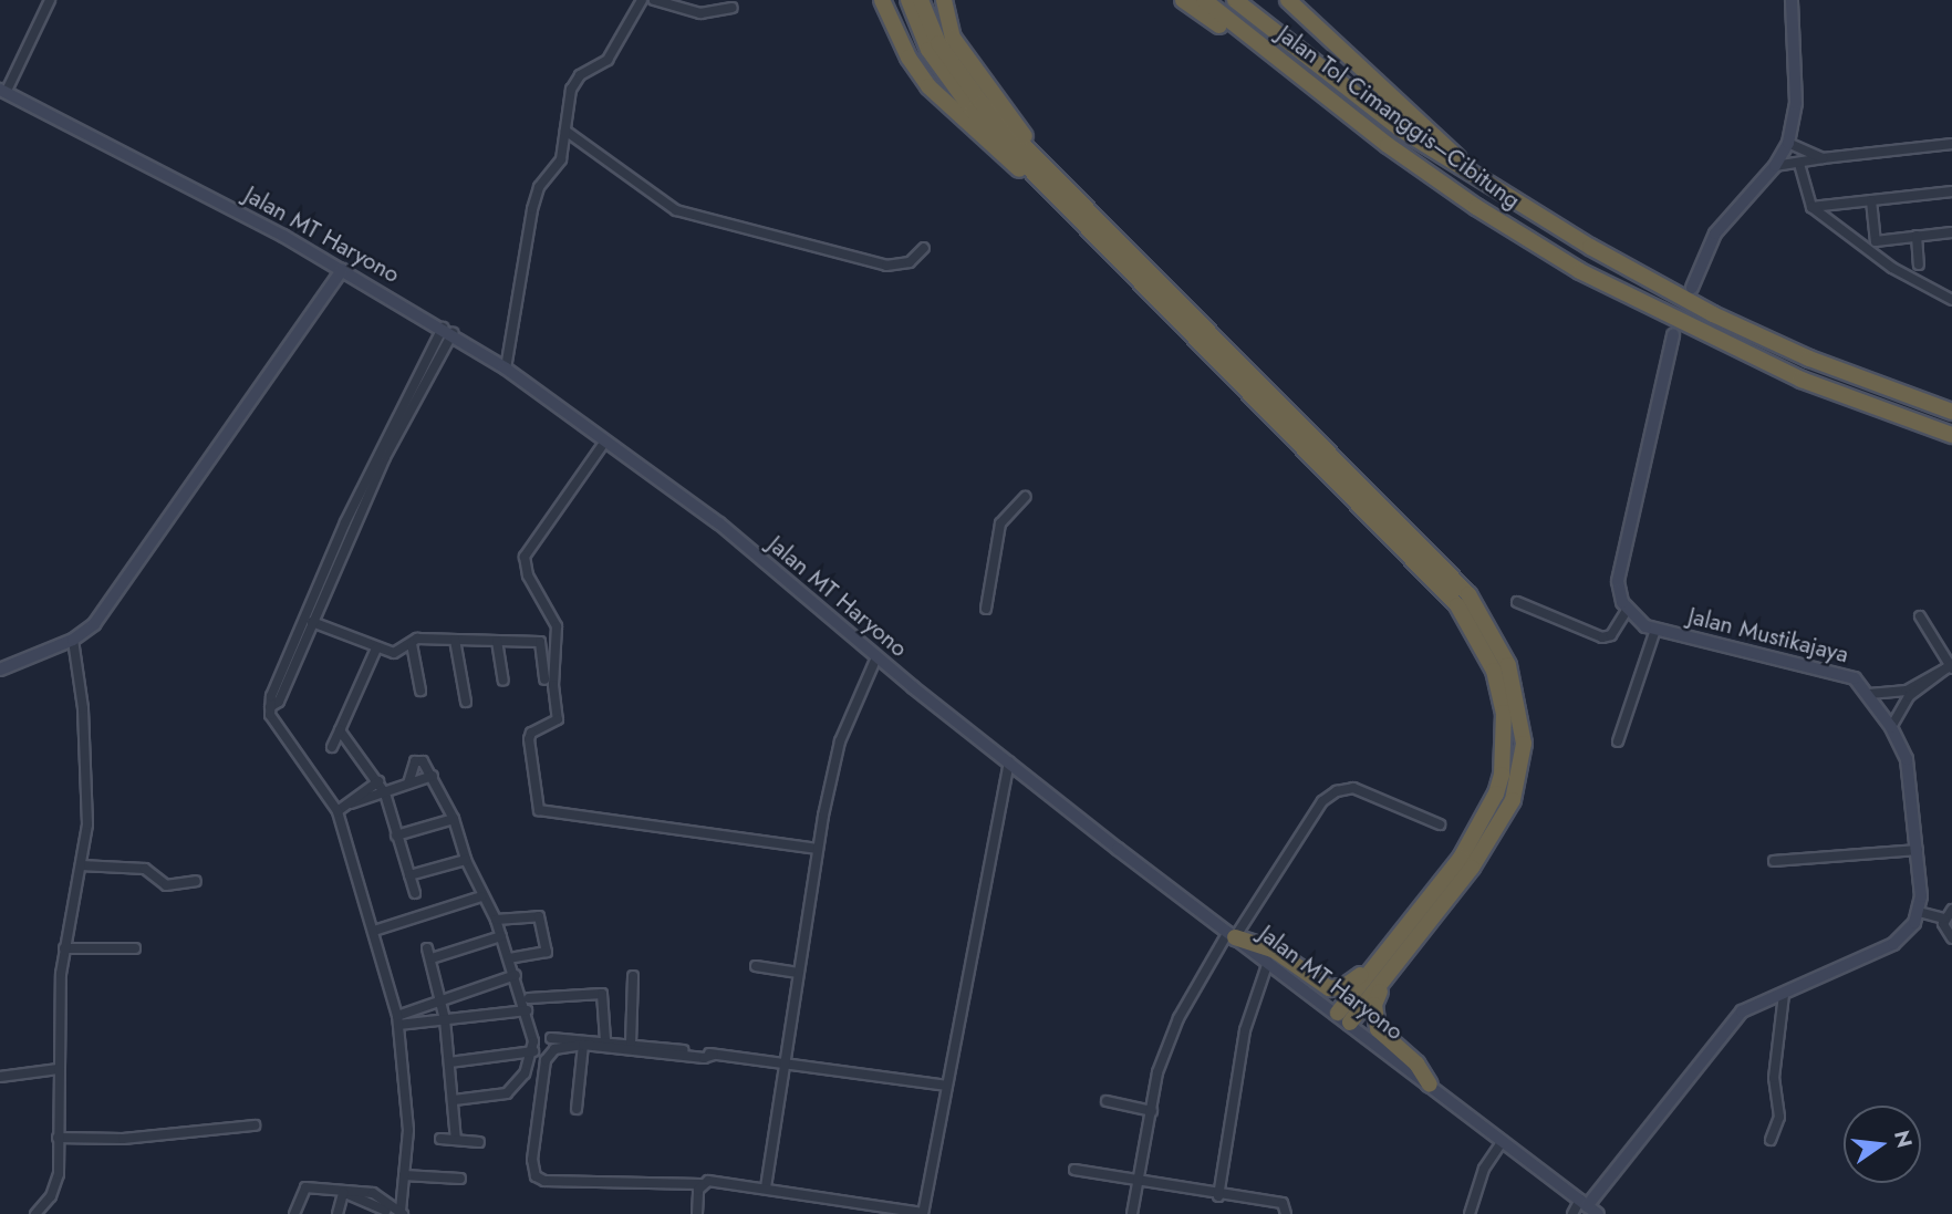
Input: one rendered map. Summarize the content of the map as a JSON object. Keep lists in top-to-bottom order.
{
  "streets": {
    "highway": ["Jalan Tol Cimanggis–Cibitung"],
    "street": ["Jalan MT Haryono", "Jalan Mustikajaya"]
  },
  "north": "right"
}
